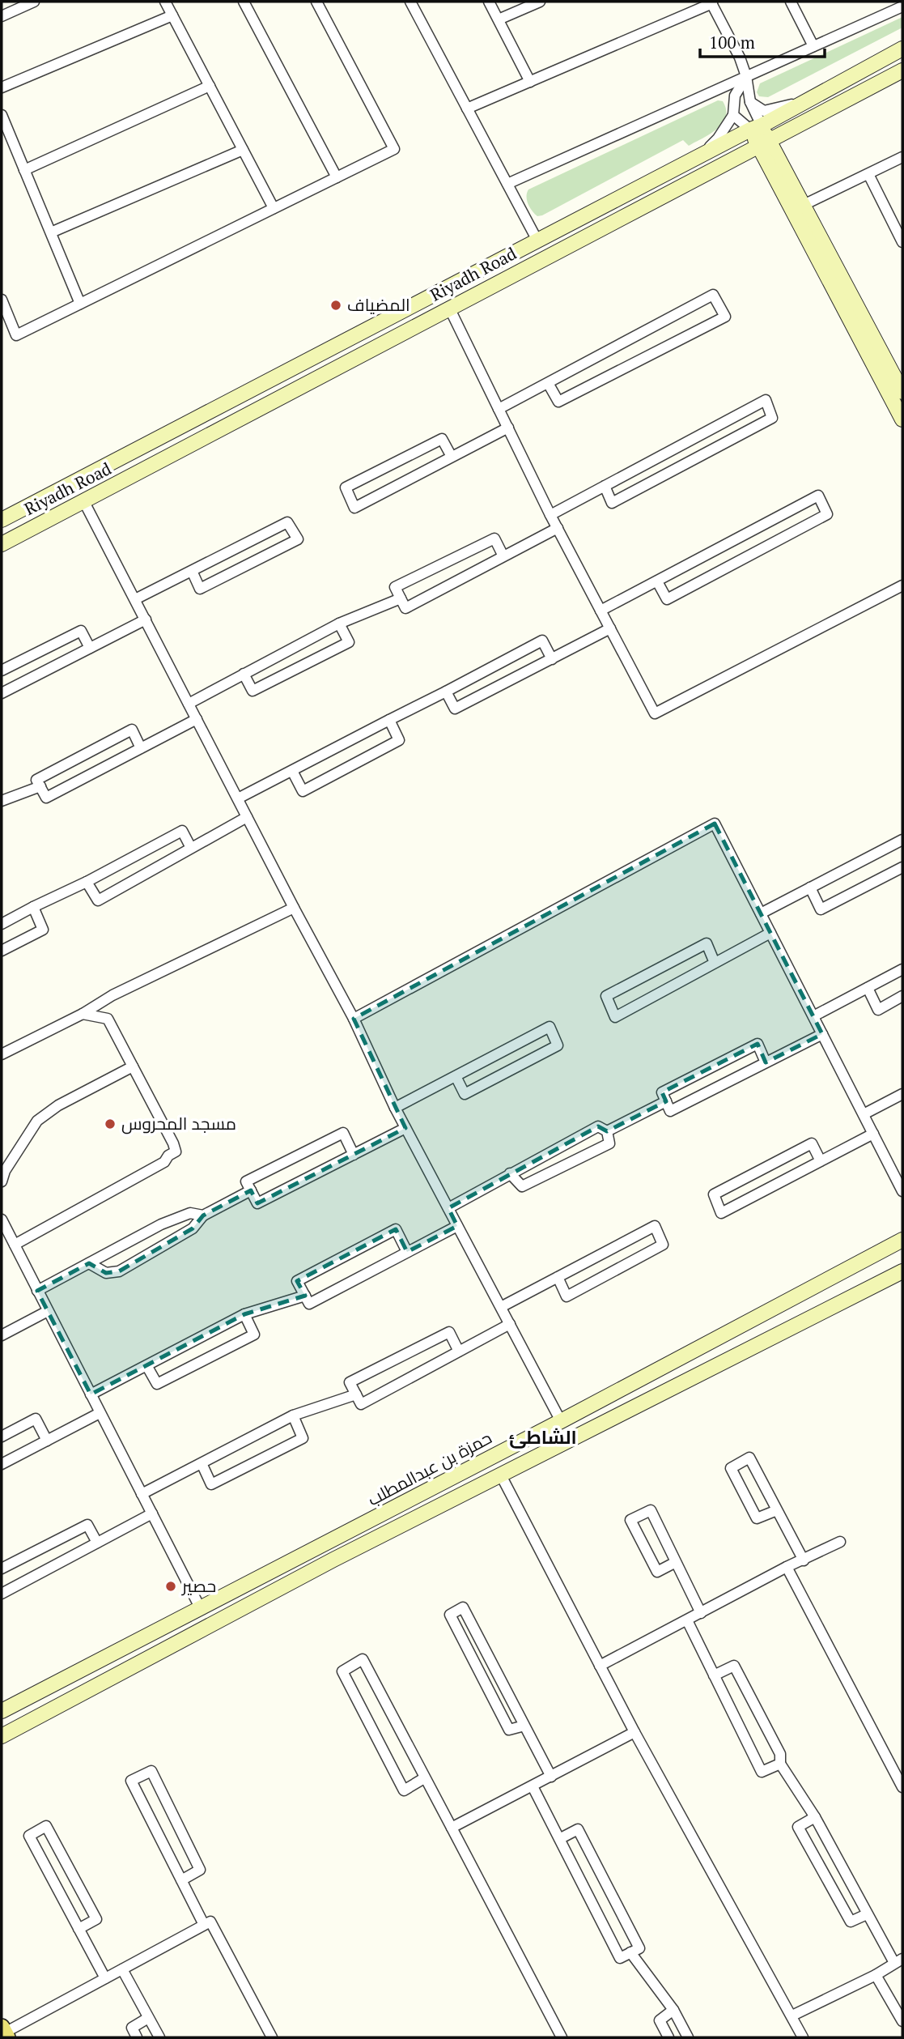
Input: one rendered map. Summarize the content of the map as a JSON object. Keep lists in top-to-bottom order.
{
  "streets": {
    "street": ["Riyadh Road", "حمزة بن عبدالمطلب"]
  },
  "districts": ["الشاطئ"],
  "places": ["المضياف", "مسجد المحروس", "حصير"],
  "scale_bar": "100 m"
}
